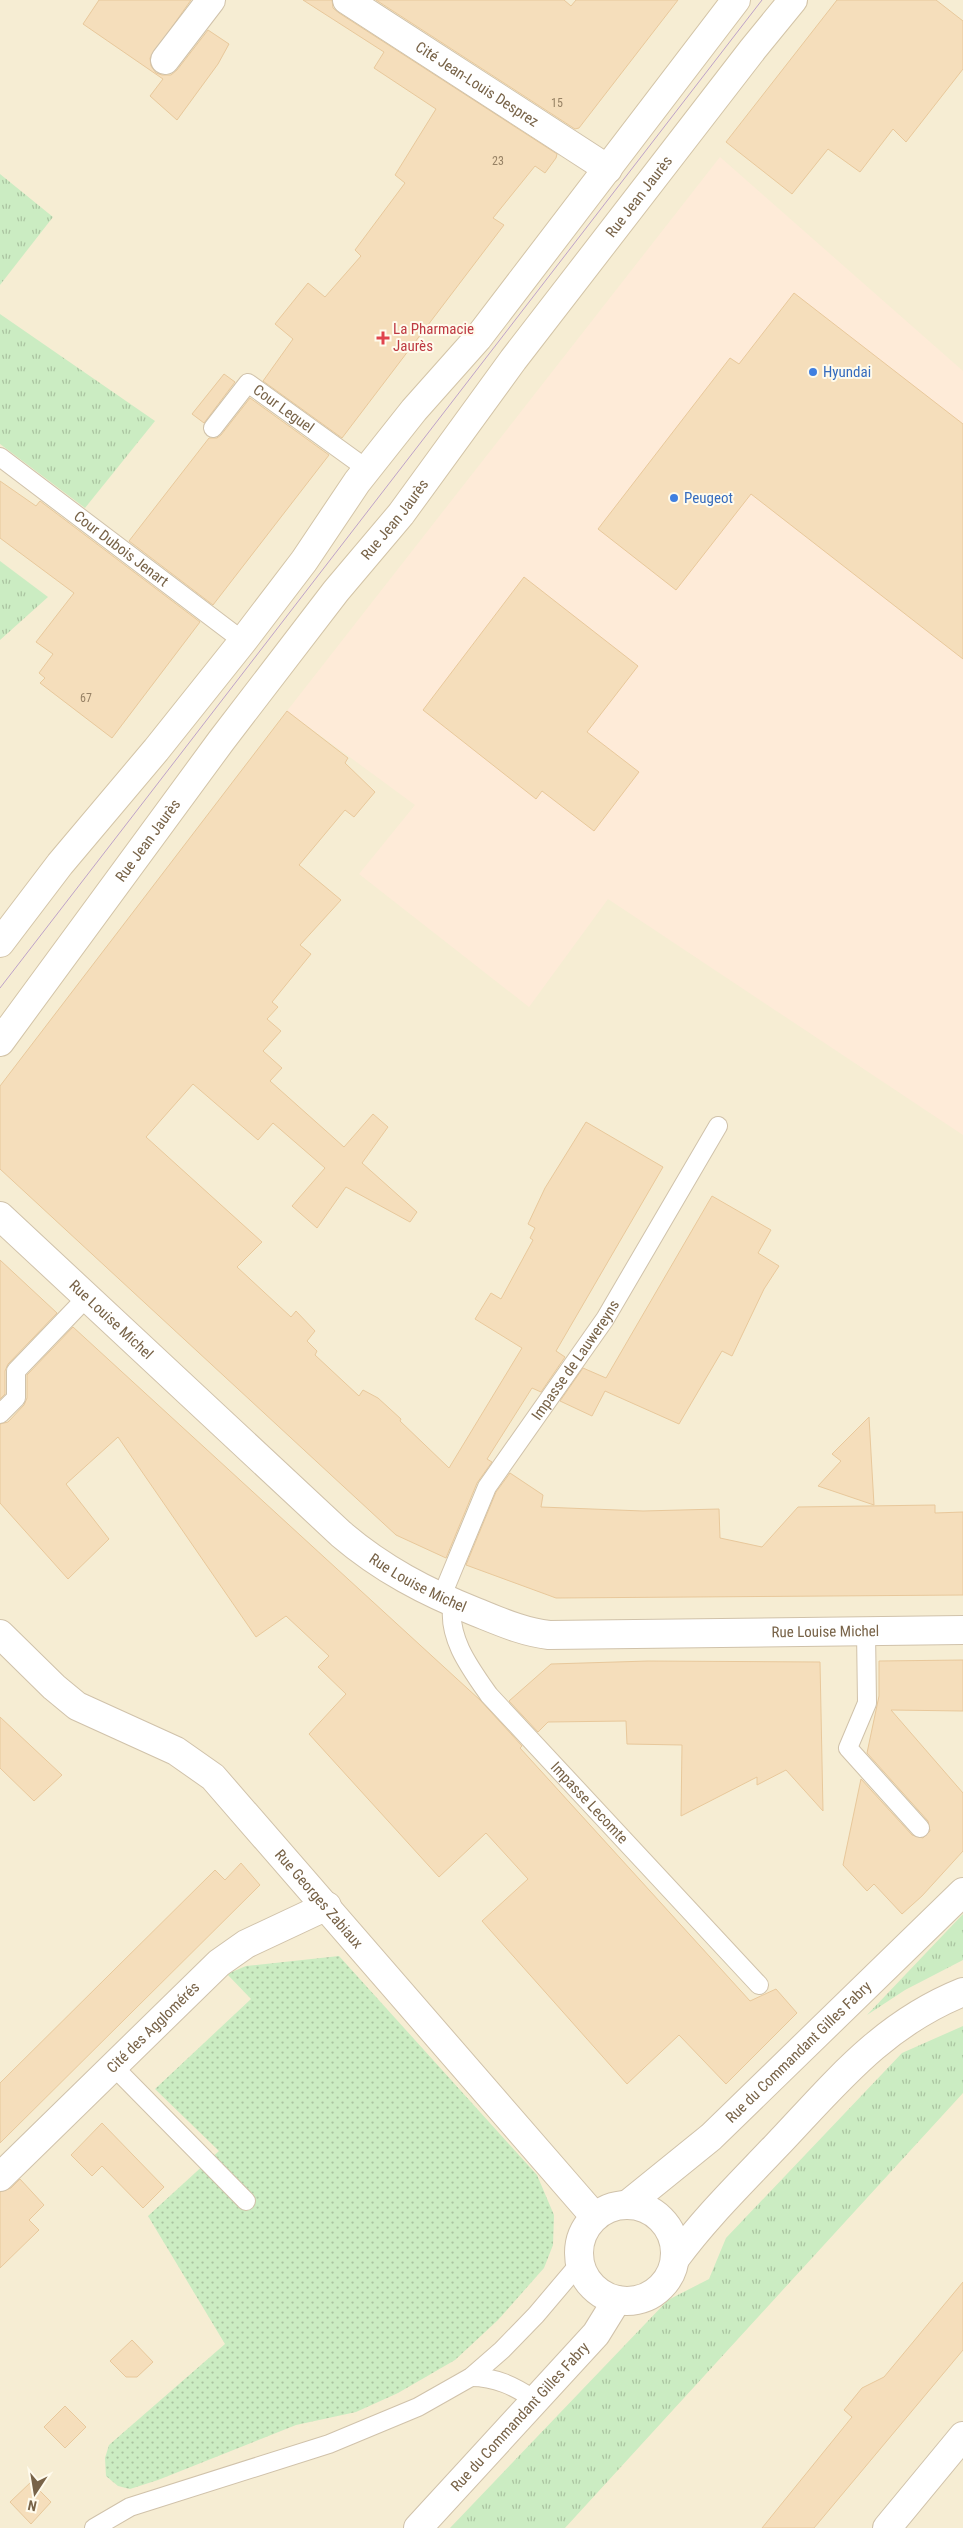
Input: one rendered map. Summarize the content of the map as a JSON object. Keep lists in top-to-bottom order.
{
  "streets": {
    "street": [
      "Cité Jean-Louis Desprez",
      "Rue Jean Jaurès",
      "Rue Louise Michel",
      "Rue Georges Zabiaux",
      "Cité des Agglomérés",
      "Rue du Commandant Gilles Fabry"
    ],
    "lane": [
      "Cour Leguel",
      "Cour Dubois Jenart",
      "Impasse de Lauwereyns",
      "Impasse Lecomte"
    ]
  },
  "crossings": [
    ["Rue Louise Michel", "Impasse de Lauwereyns"],
    ["Rue Louise Michel", "Impasse Lecomte"],
    ["Impasse de Lauwereyns", "Impasse Lecomte"],
    ["Rue Georges Zabiaux", "Cité des Agglomérés"],
    ["Rue Georges Zabiaux", "Rue du Commandant Gilles Fabry"]
  ],
  "places": {
    "health": ["La Pharmacie Jaurès"],
    "other": ["Hyundai", "Peugeot"]
  },
  "house_numbers": ["15", "23", "67"],
  "north": "bottom"
}
